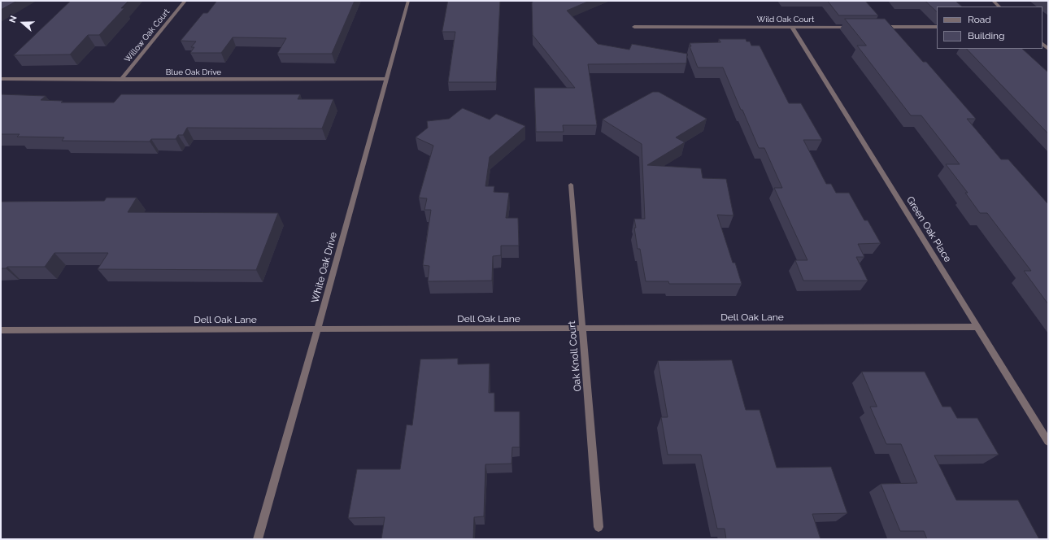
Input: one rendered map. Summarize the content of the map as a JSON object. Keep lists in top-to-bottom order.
{
  "streets": {
    "street": [
      "Wild Oak Court",
      "Willow Oak Court",
      "Blue Oak Drive",
      "Green Oak Place",
      "White Oak Drive",
      "Dell Oak Lane",
      "Oak Knoll Court"
    ]
  },
  "crossings": [
    ["Wild Oak Court", "Green Oak Place"],
    ["Willow Oak Court", "Blue Oak Drive"],
    ["Blue Oak Drive", "White Oak Drive"],
    ["Green Oak Place", "Dell Oak Lane"],
    ["White Oak Drive", "Dell Oak Lane"],
    ["Dell Oak Lane", "Oak Knoll Court"]
  ],
  "legend": ["Road", "Building"],
  "north": "left"
}
